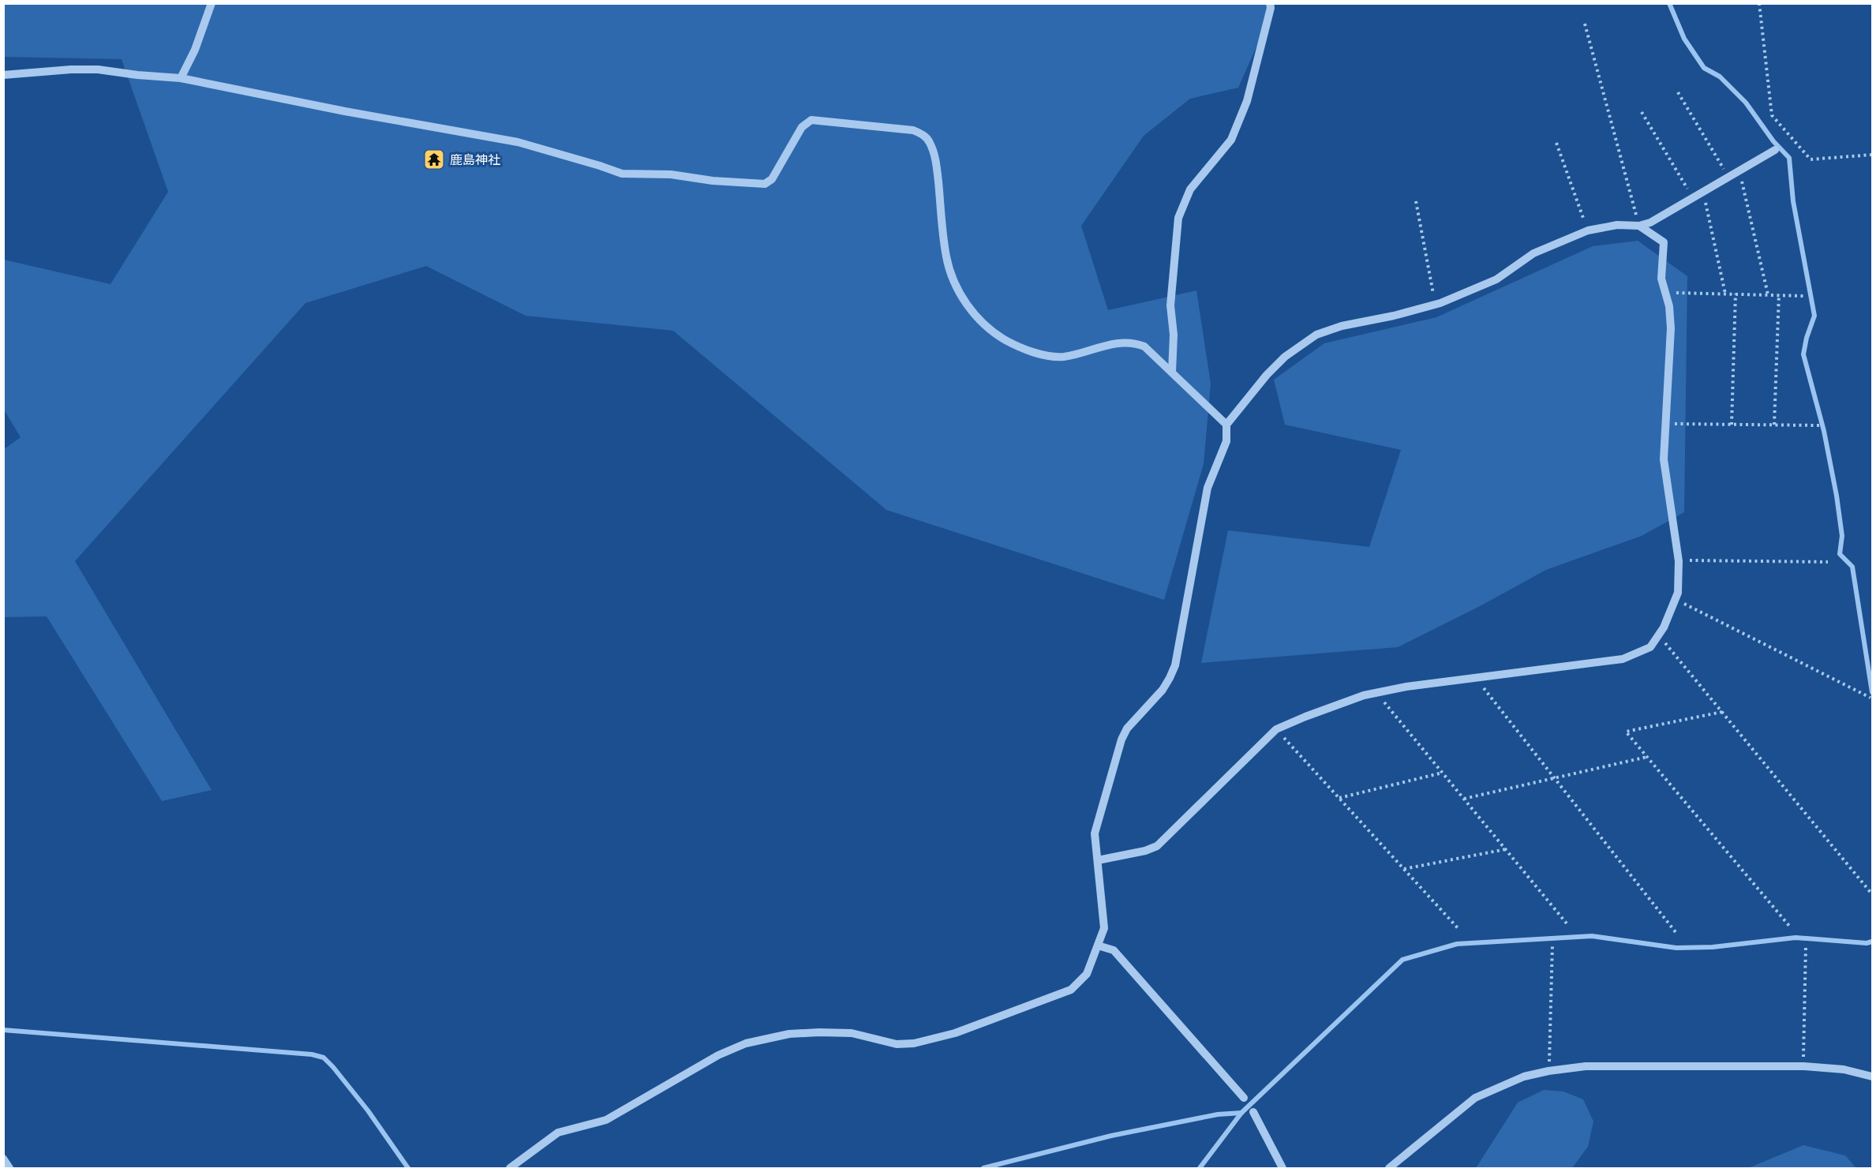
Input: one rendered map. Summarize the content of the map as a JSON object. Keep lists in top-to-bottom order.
{
  "places": {
    "temple": ["鹿島神社"]
  }
}
